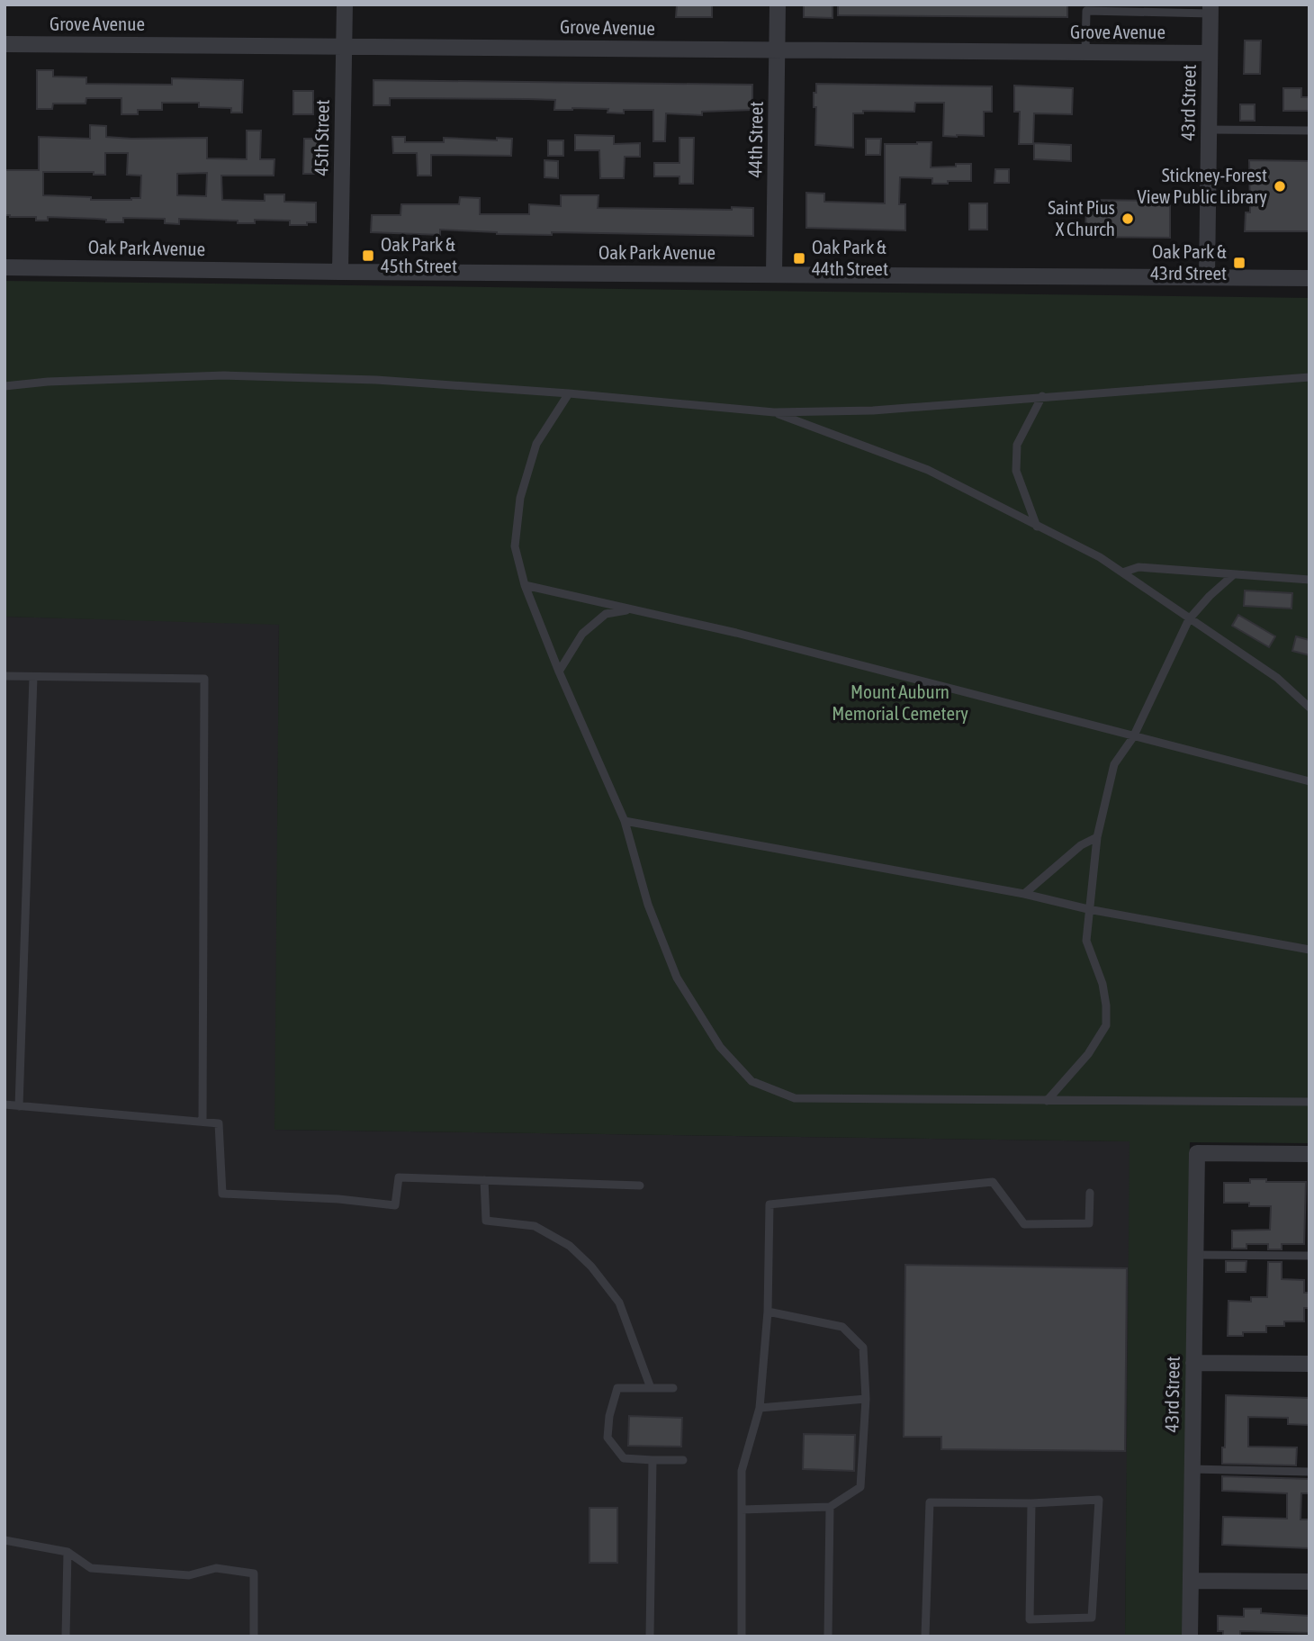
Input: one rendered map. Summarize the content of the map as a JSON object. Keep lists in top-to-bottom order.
{
  "streets": {
    "street": [
      "Grove Avenue",
      "43rd Street",
      "45th Street",
      "44th Street",
      "Oak Park Avenue"
    ]
  },
  "crossings": [
    ["Grove Avenue", "43rd Street"],
    ["Grove Avenue", "45th Street"],
    ["Grove Avenue", "44th Street"],
    ["43rd Street", "Oak Park Avenue"],
    ["45th Street", "Oak Park Avenue"],
    ["44th Street", "Oak Park Avenue"]
  ],
  "parks": ["Mount Auburn Memorial Cemetery"],
  "places": {
    "other": ["Stickney-Forest View Public Library", "Saint Pius X Church"],
    "transit": ["Oak Park & 45th Street", "Oak Park & 44th Street", "Oak Park & 43rd Street"]
  }
}
